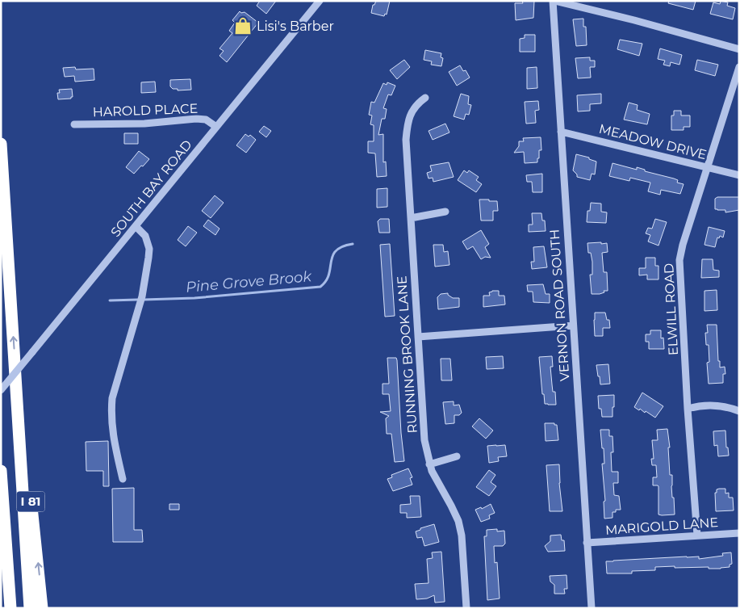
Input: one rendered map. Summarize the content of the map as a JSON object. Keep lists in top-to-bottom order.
{
  "streets": {
    "highway": ["I 81"],
    "street": [
      "HAROLD PLACE",
      "MEADOW DRIVE",
      "SOUTH BAY ROAD",
      "VERNON ROAD SOUTH",
      "ELWILL ROAD",
      "RUNNING BROOK LANE",
      "MARIGOLD LANE"
    ]
  },
  "crossings": [
    ["HAROLD PLACE", "SOUTH BAY ROAD"],
    ["MEADOW DRIVE", "VERNON ROAD SOUTH"],
    ["MEADOW DRIVE", "ELWILL ROAD"],
    ["VERNON ROAD SOUTH", "MARIGOLD LANE"],
    ["ELWILL ROAD", "MARIGOLD LANE"]
  ],
  "water": ["Pine Grove Brook"],
  "places": {
    "shop": ["Lisi's Barber"]
  }
}
